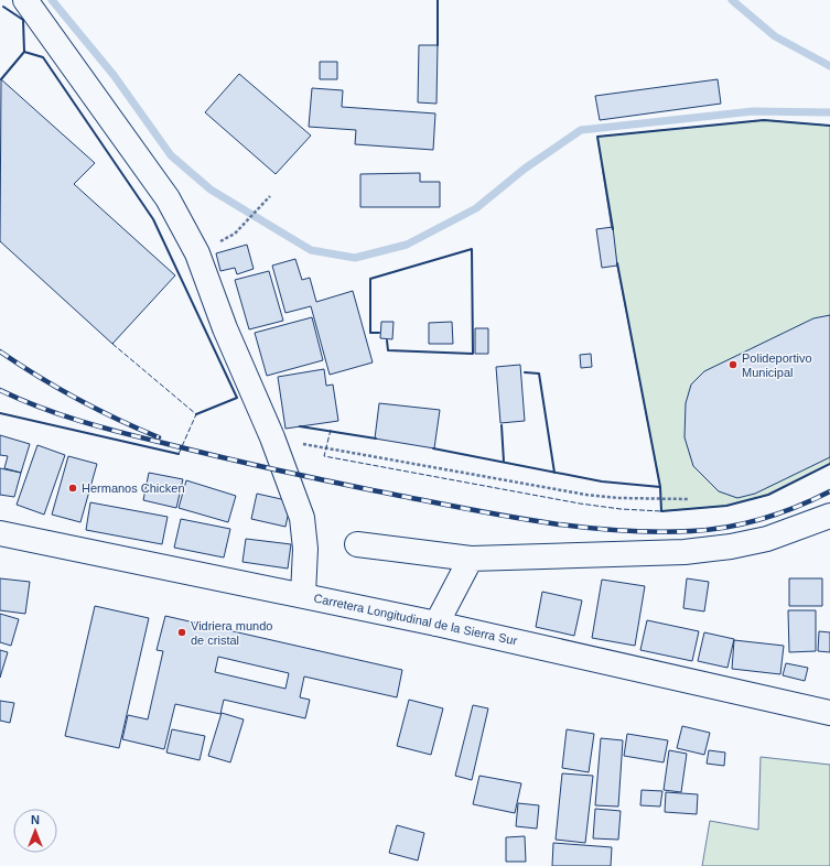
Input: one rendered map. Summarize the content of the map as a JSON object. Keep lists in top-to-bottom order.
{
  "streets": {
    "main road": ["Carretera Longitudinal de la Sierra Sur"]
  },
  "places": ["Polideportivo Municipal", "Hermanos Chicken", "Vidriera mundo de cristal"],
  "north": "top"
}
